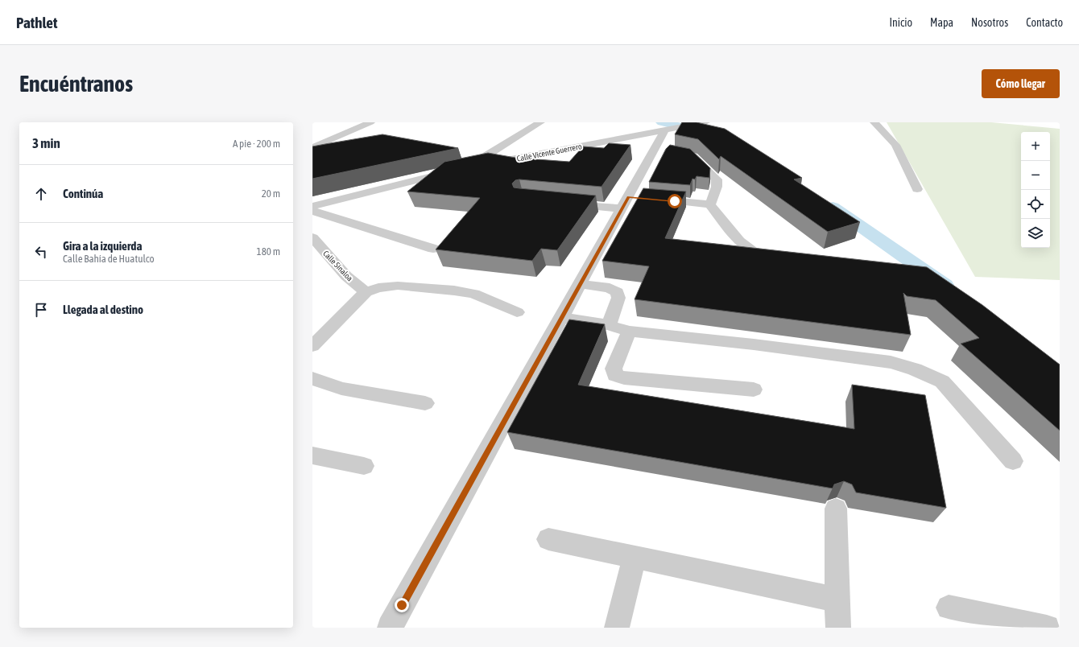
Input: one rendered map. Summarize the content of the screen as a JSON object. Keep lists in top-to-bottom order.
{
  "streets": {
    "street": ["Calle Vicente Guerrero", "Calle Sinaloa"]
  },
  "page": {
    "header": "Pathlet",
    "nav": [
      "Inicio",
      "Mapa",
      "Nosotros",
      "Contacto"
    ],
    "buttons": "Cómo llegar",
    "title": "Encuéntranos",
    "heading": ["3 min", "A pie · 200 m"],
    "map_buttons": ["+", "−"],
    "list": [
      ["Continúa", "20 m"],
      ["Gira a la izquierda", "Calle Bahía de Huatulco", "180 m"],
      "Llegada al destino"
    ]
  }
}
